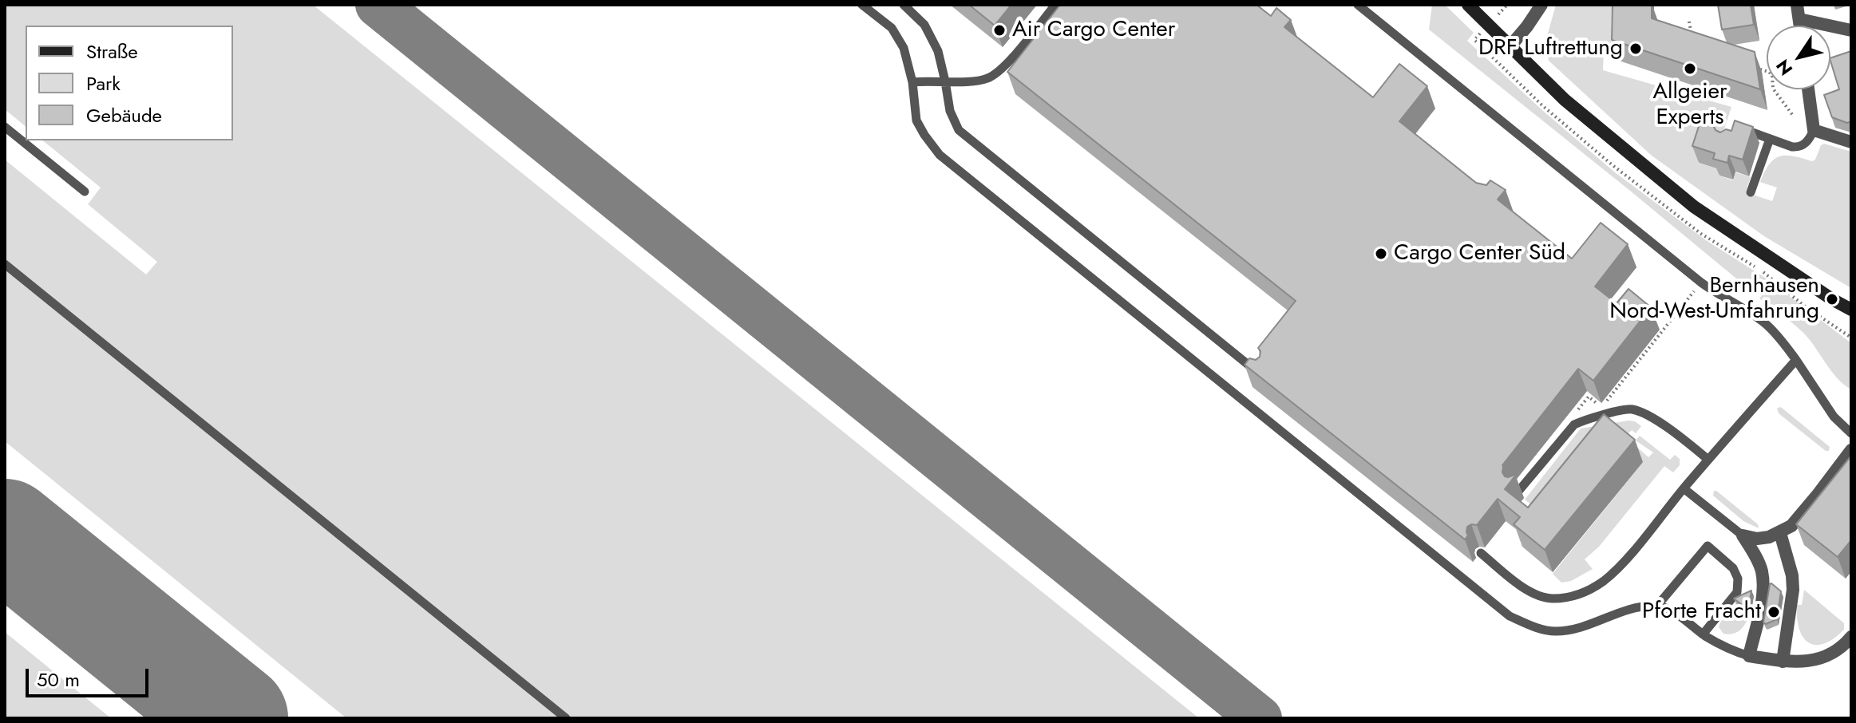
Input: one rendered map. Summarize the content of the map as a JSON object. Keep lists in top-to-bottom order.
{
  "places": [
    "Air Cargo Center",
    "DRF Luftrettung",
    "Allgeier Experts",
    "Cargo Center Süd",
    "Bernhausen Nord-West-Umfahrung",
    "Pforte Fracht"
  ],
  "legend": ["Straße", "Park", "Gebäude"],
  "scale_bar": "50 m",
  "north": "bottom left"
}
